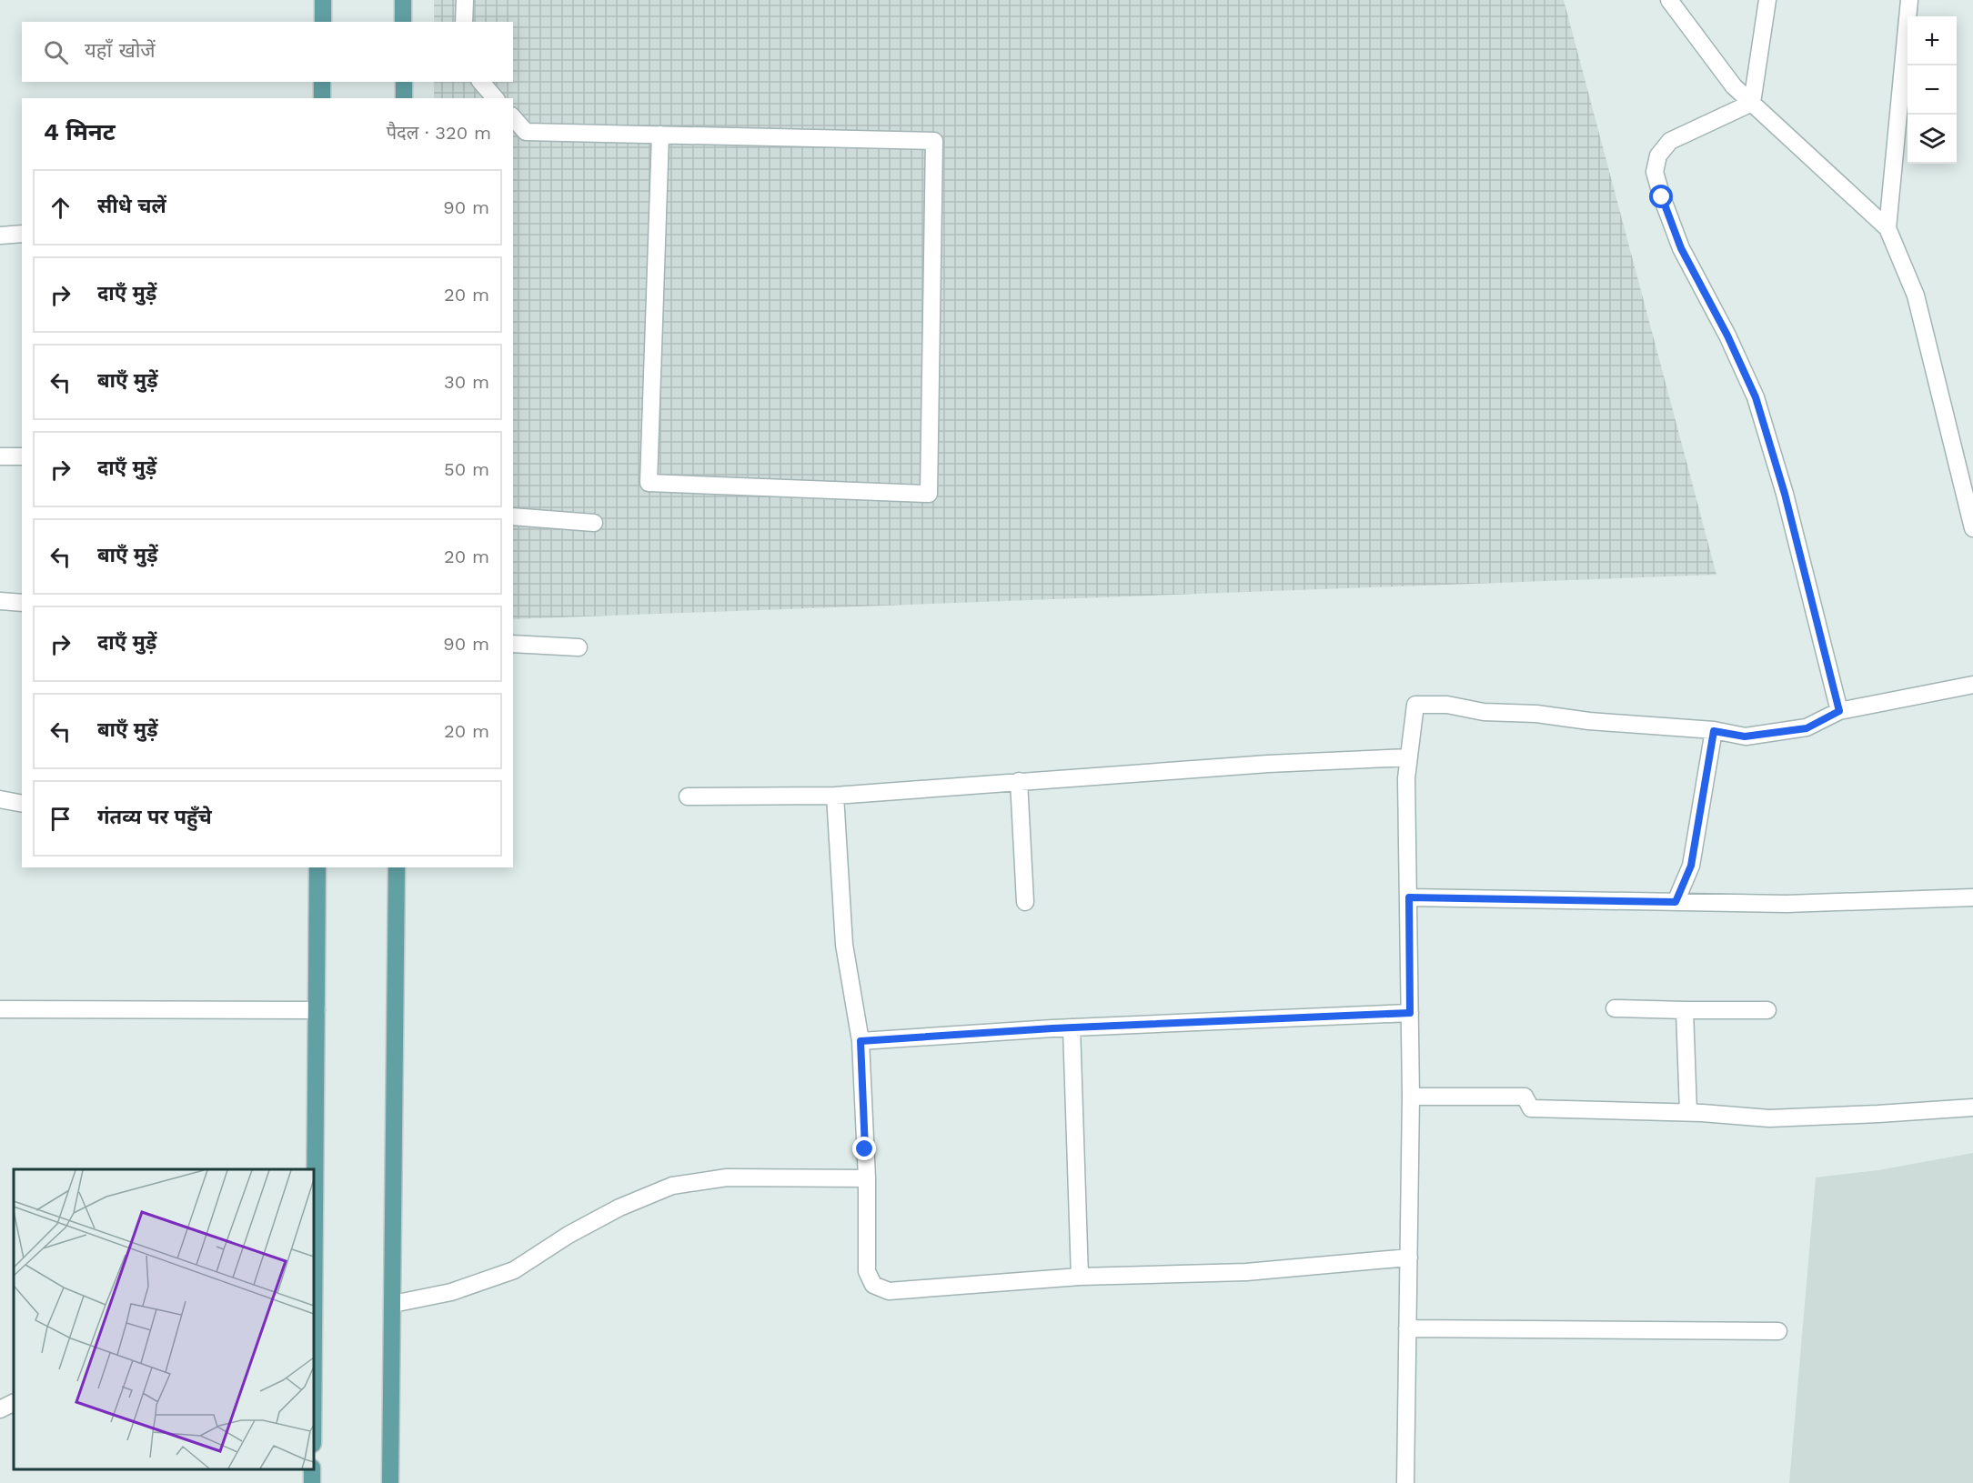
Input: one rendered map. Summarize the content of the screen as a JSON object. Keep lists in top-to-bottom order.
{
  "page": {
    "map_buttons": ["+", "−"],
    "search": "यहाँ खोजें",
    "heading": ["4 मिनट", "पैदल · 320 m"],
    "list": [
      ["सीधे चलें", "90 m"],
      ["दाएँ मुड़ें", "20 m"],
      ["बाएँ मुड़ें", "30 m"],
      ["दाएँ मुड़ें", "50 m"],
      ["बाएँ मुड़ें", "20 m"],
      ["दाएँ मुड़ें", "90 m"],
      ["बाएँ मुड़ें", "20 m"],
      "गंतव्य पर पहुँचे"
    ]
  }
}
